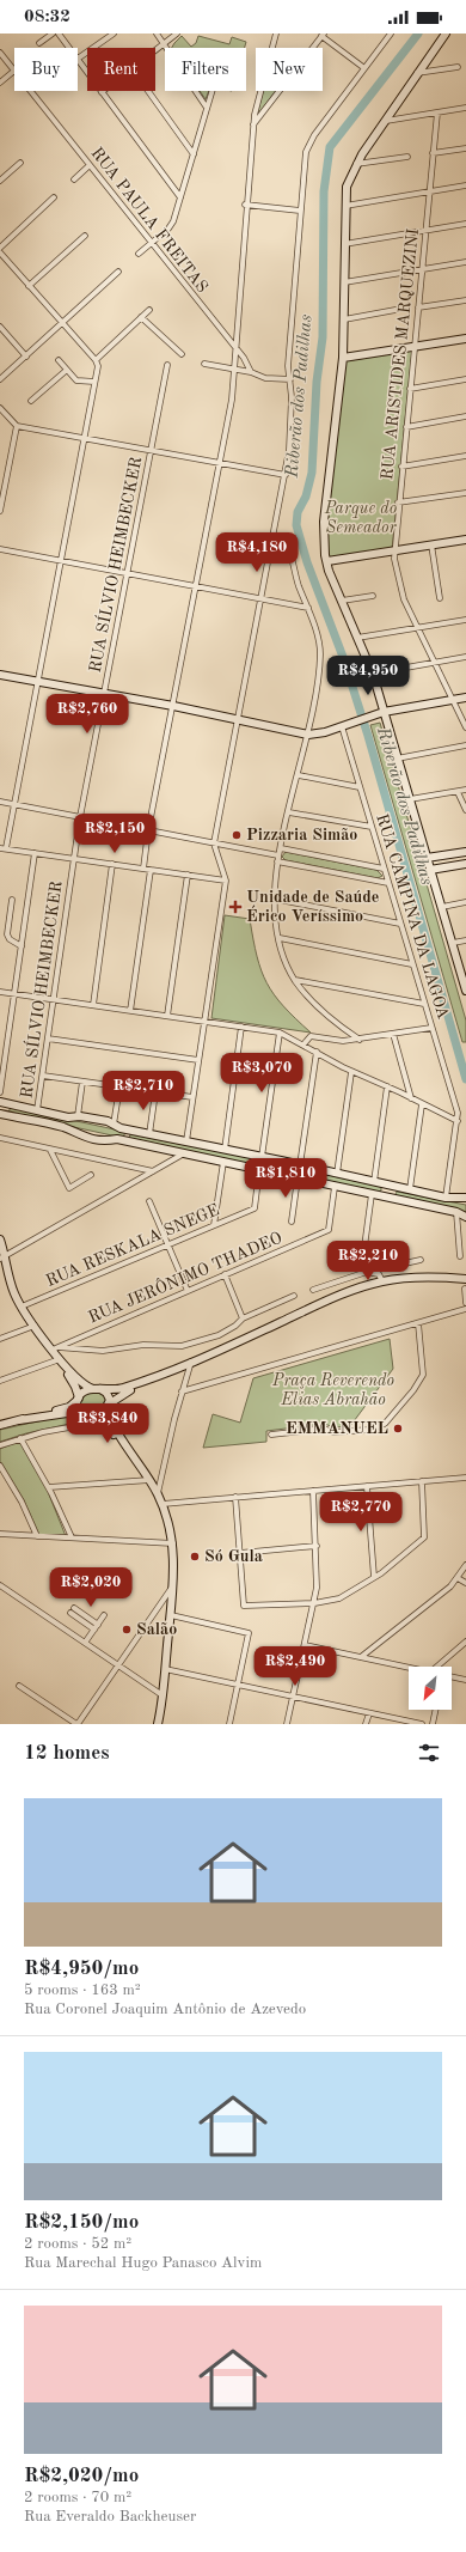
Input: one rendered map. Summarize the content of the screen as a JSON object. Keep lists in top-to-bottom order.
{
  "streets": {
    "street": [
      "RUA PAULA FREITAS",
      "RUA ARISTIDES MARQUEZINI",
      "RUA SÍLVIO HEIMBECKER",
      "RUA CAMPINA DA LAGOA",
      "RUA RESKALA SNEGE",
      "RUA JERÔNIMO THADEO"
    ]
  },
  "water": ["Riberão dos Padilhas"],
  "parks": ["Parque do Semeador", "Praça Reverendo Elias Abrahão"],
  "places": {
    "other": [
      "Pizzaria Simão",
      "EMMANUEL",
      "Só Gula",
      "Salão"
    ],
    "health": ["Unidade de Saúde Érico Veríssimo"]
  },
  "north": "bottom left",
  "page": {
    "status": "08:32",
    "chip": [
      "Buy",
      "Rent",
      "Filters",
      "New"
    ],
    "price": [
      "R$4,180",
      "R$4,950",
      "R$2,760",
      "R$2,150",
      "R$3,070",
      "R$2,710",
      "R$1,810",
      "R$2,210",
      "R$3,840",
      "R$2,770",
      "R$2,020",
      "R$2,490"
    ],
    "heading": "12 homes",
    "list": [
      {
        "name": "R$4,950/mo",
        "note": "5 rooms · 163 m² · Rua Coronel Joaquim Antônio de Azevedo"
      },
      {
        "name": "R$2,150/mo",
        "note": "2 rooms · 52 m² · Rua Marechal Hugo Panasco Alvim"
      },
      {
        "name": "R$2,020/mo",
        "note": "2 rooms · 70 m² · Rua Everaldo Backheuser"
      }
    ]
  }
}
